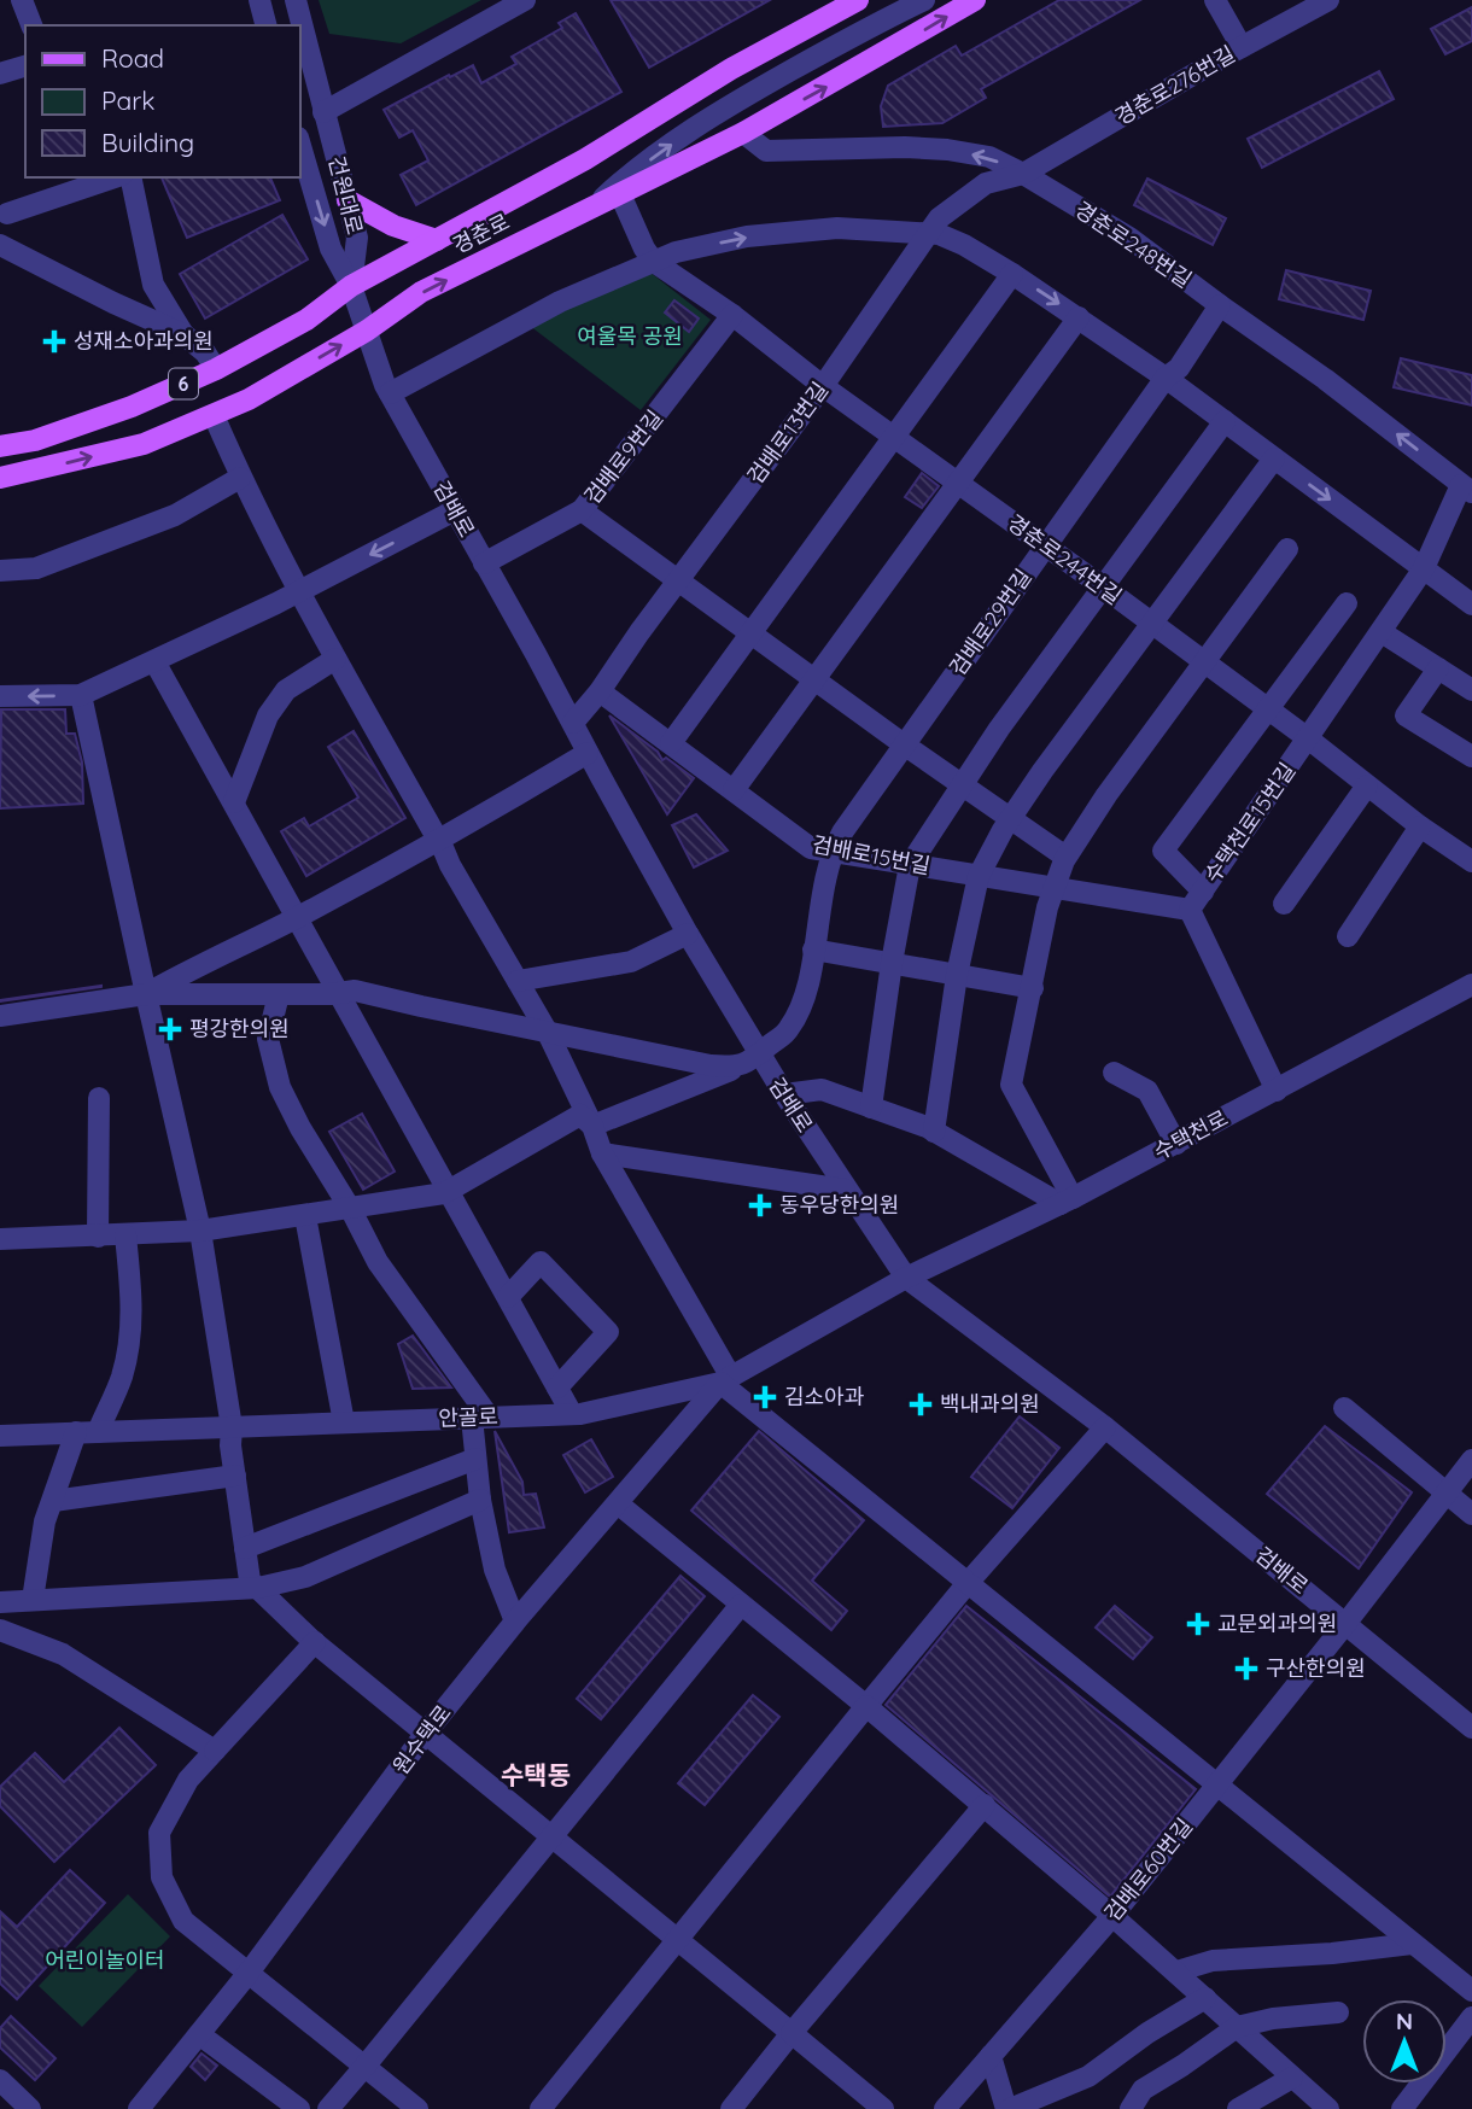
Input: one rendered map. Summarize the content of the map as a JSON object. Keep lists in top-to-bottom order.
{
  "streets": {
    "main road": ["경춘로", "6"],
    "street": [
      "경춘로276번길",
      "건원대로",
      "경춘로248번길",
      "검배로13번길",
      "검배로9번길",
      "검배로",
      "경춘로244번길",
      "검배로29번길",
      "수택천로15번길",
      "검배로15번길",
      "수택천로",
      "안골로",
      "원수택로",
      "검배로60번길"
    ]
  },
  "crossings": [
    ["경춘로276번길", "경춘로248번길"],
    ["경춘로276번길", "검배로13번길"],
    ["건원대로", "경춘로"],
    ["건원대로", "검배로"],
    ["경춘로", "경춘로248번길"],
    ["경춘로", "검배로"],
    ["경춘로", "경춘로244번길"],
    ["경춘로248번길", "검배로13번길"],
    ["경춘로248번길", "검배로29번길"],
    ["경춘로248번길", "수택천로15번길"],
    ["검배로13번길", "검배로"],
    ["검배로13번길", "경춘로244번길"],
    ["검배로13번길", "검배로15번길"],
    ["검배로9번길", "검배로"],
    ["검배로9번길", "경춘로244번길"],
    ["검배로", "검배로29번길"],
    ["검배로", "수택천로"],
    ["검배로", "안골로"],
    ["검배로", "검배로60번길"],
    ["경춘로244번길", "검배로29번길"],
    ["경춘로244번길", "수택천로15번길"],
    ["검배로29번길", "검배로15번길"],
    ["수택천로15번길", "검배로15번길"],
    ["수택천로", "안골로"],
    ["안골로", "원수택로"]
  ],
  "districts": ["수택동"],
  "parks": ["여울목 공원", "어린이놀이터"],
  "places": {
    "health": [
      "성재소아과의원",
      "평강한의원",
      "동우당한의원",
      "김소아과",
      "백내과의원",
      "교문외과의원",
      "구산한의원"
    ]
  },
  "legend": ["Road", "Park", "Building"],
  "north": "top"
}
